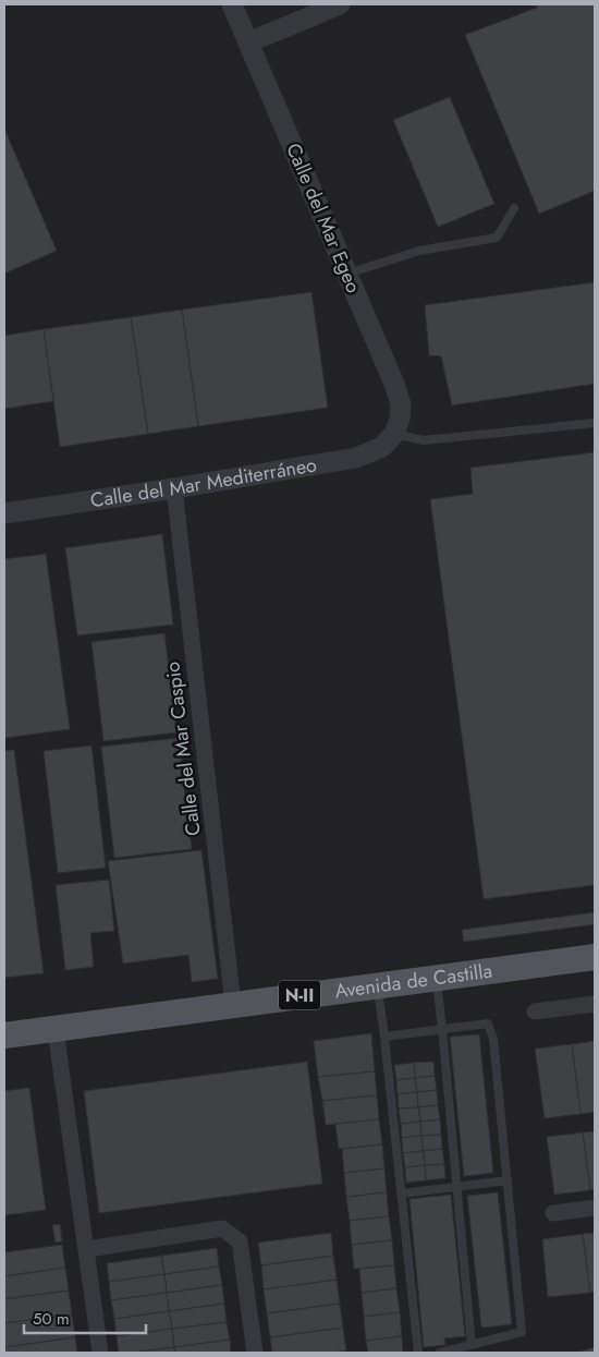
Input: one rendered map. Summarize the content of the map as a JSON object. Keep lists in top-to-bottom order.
{
  "streets": {
    "main road": ["Avenida de Castilla", "N-II"],
    "street": ["Calle del Mar Egeo", "Calle del Mar Mediterráneo", "Calle del Mar Caspio"]
  },
  "crossings": [
    ["Calle del Mar Egeo", "Calle del Mar Mediterráneo"],
    ["Calle del Mar Mediterráneo", "Calle del Mar Caspio"],
    ["Calle del Mar Caspio", "Avenida de Castilla"]
  ],
  "scale_bar": "50 m"
}
